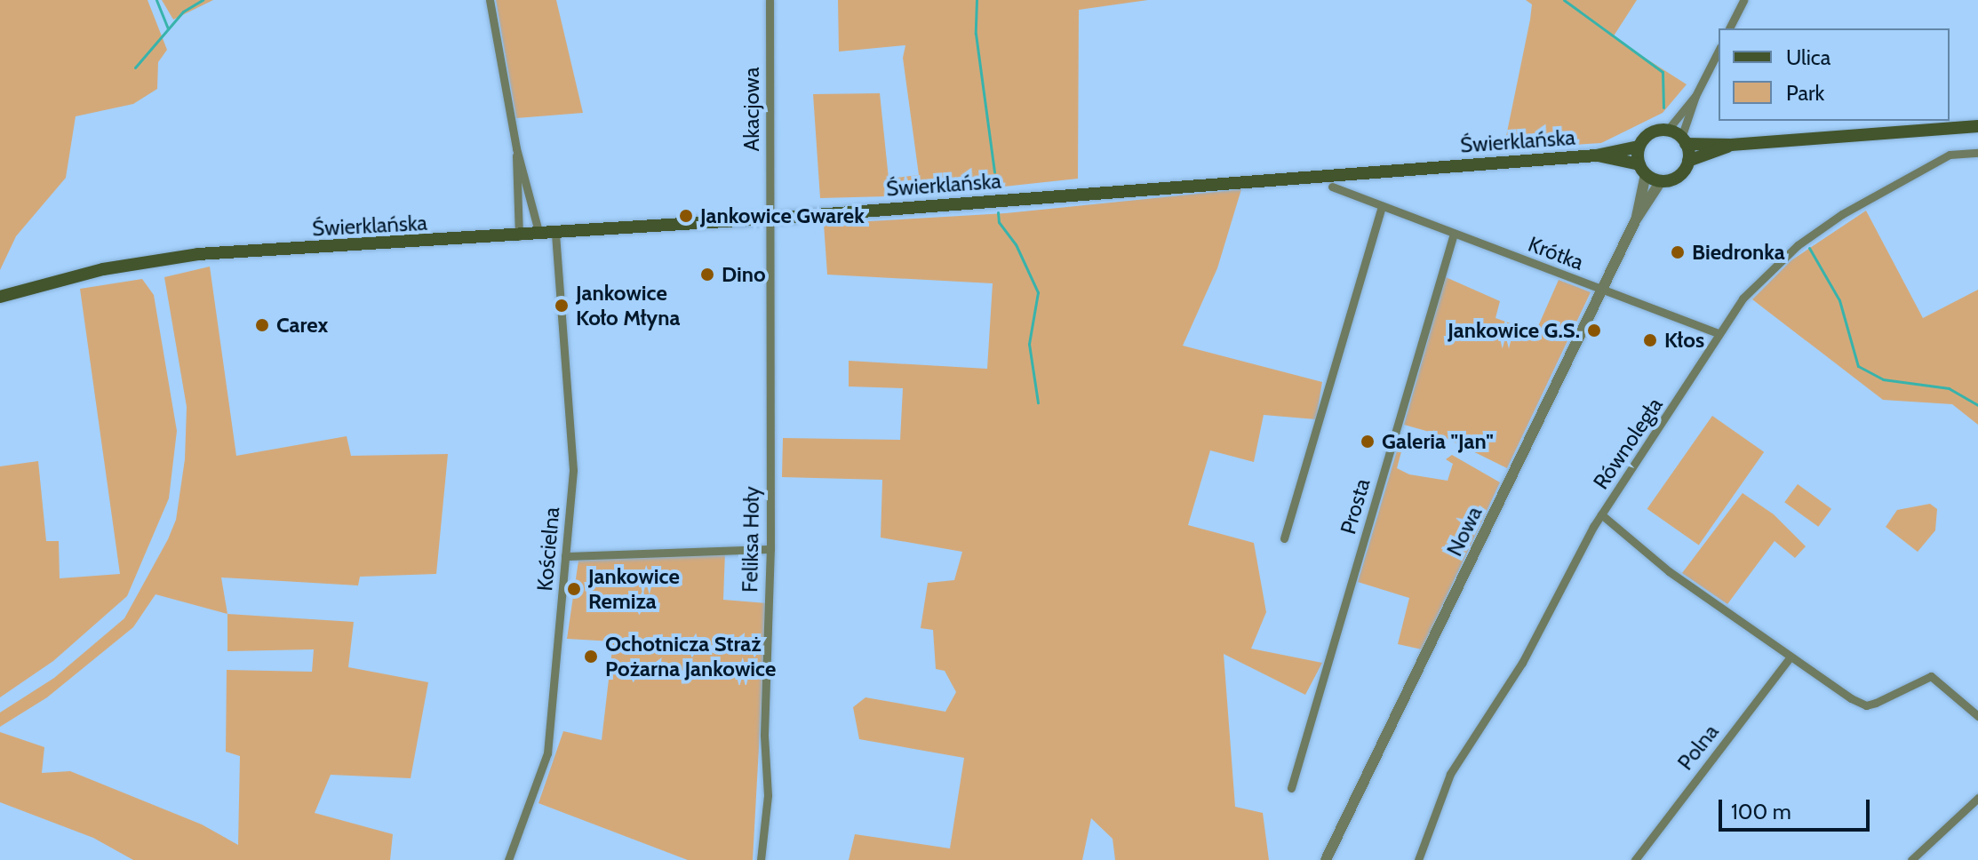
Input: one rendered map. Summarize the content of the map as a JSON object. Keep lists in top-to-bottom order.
{
  "streets": {
    "main road": ["Świerklańska"],
    "street": [
      "Akacjowa",
      "Krótka",
      "Równoległa",
      "Prosta",
      "Nowa",
      "Feliksa Hoły",
      "Kościelna",
      "Polna"
    ]
  },
  "crossings": [
    ["Akacjowa", "Świerklańska"],
    ["Akacjowa", "Feliksa Hoły"],
    ["Świerklańska", "Nowa"],
    ["Świerklańska", "Feliksa Hoły"],
    ["Świerklańska", "Kościelna"],
    ["Krótka", "Równoległa"],
    ["Krótka", "Prosta"],
    ["Krótka", "Nowa"]
  ],
  "places": [
    "Jankowice Gwarek",
    "Biedronka",
    "Dino",
    "Jankowice Koło Młyna",
    "Carex",
    "Jankowice G.S.",
    "Kłos",
    "Galeria \"Jan\"",
    "Jankowice Remiza",
    "Ochotnicza Straż Pożarna Jankowice"
  ],
  "legend": ["Ulica", "Park"],
  "scale_bar": "100 m"
}
